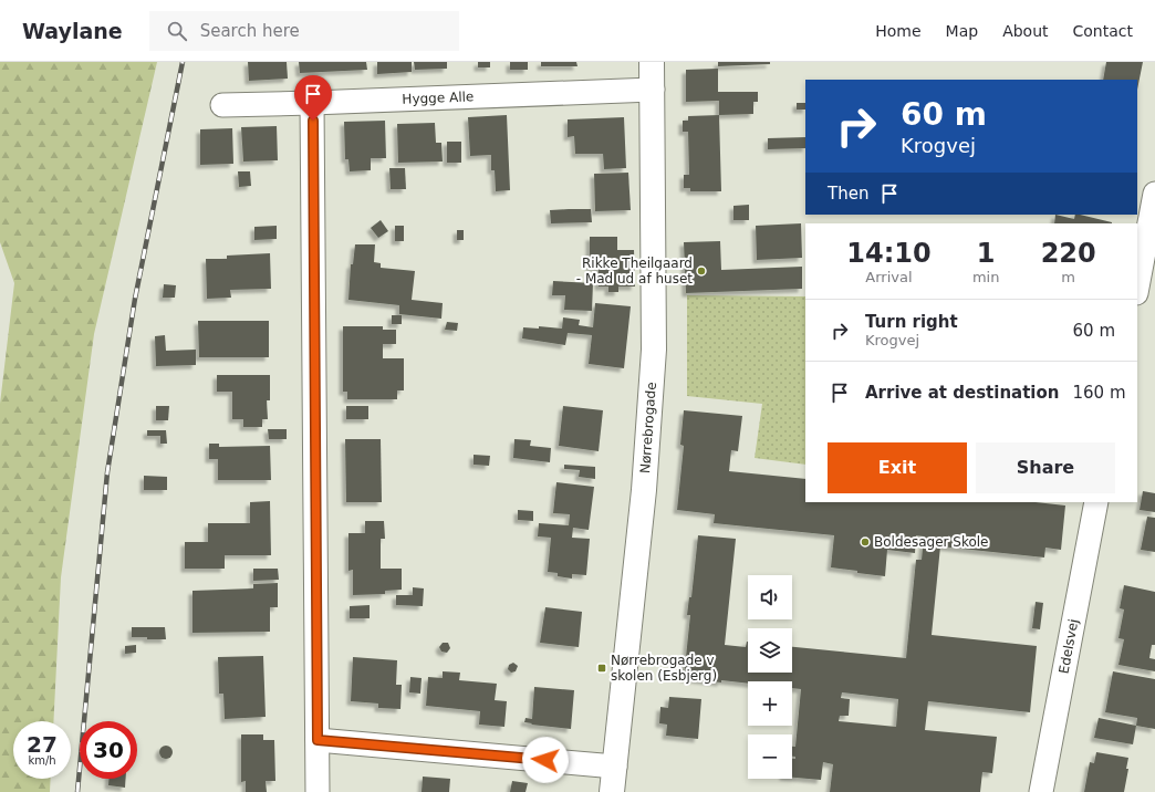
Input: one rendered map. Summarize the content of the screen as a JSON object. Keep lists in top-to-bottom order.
{
  "streets": {
    "street": ["Hygge Alle", "Nørrebrogade", "Edelsvej"]
  },
  "crossings": [
    ["Hygge Alle", "Nørrebrogade"]
  ],
  "places": {
    "other": ["Rikke Theilgaard - Mad ud af huset", "Boldesager Skole"],
    "transit": ["Nørrebrogade v skolen (Esbjerg)"]
  },
  "page": {
    "header": "Waylane",
    "search": "Search here",
    "nav": [
      "Home",
      "Map",
      "About",
      "Contact"
    ],
    "turn": ["60 m", "Krogvej"],
    "then": "Then",
    "eta": [
      "14:10",
      "Arrival",
      "1",
      "min",
      "220",
      "m"
    ],
    "list": [
      {
        "name": "Turn right",
        "note": "Krogvej",
        "value": "60 m"
      },
      {
        "name": "Arrive at destination",
        "value": "160 m"
      }
    ],
    "buttons": ["Exit", "Share"],
    "map_buttons": ["+", "−"],
    "speed": "27 km/h",
    "limit": "30"
  }
}
